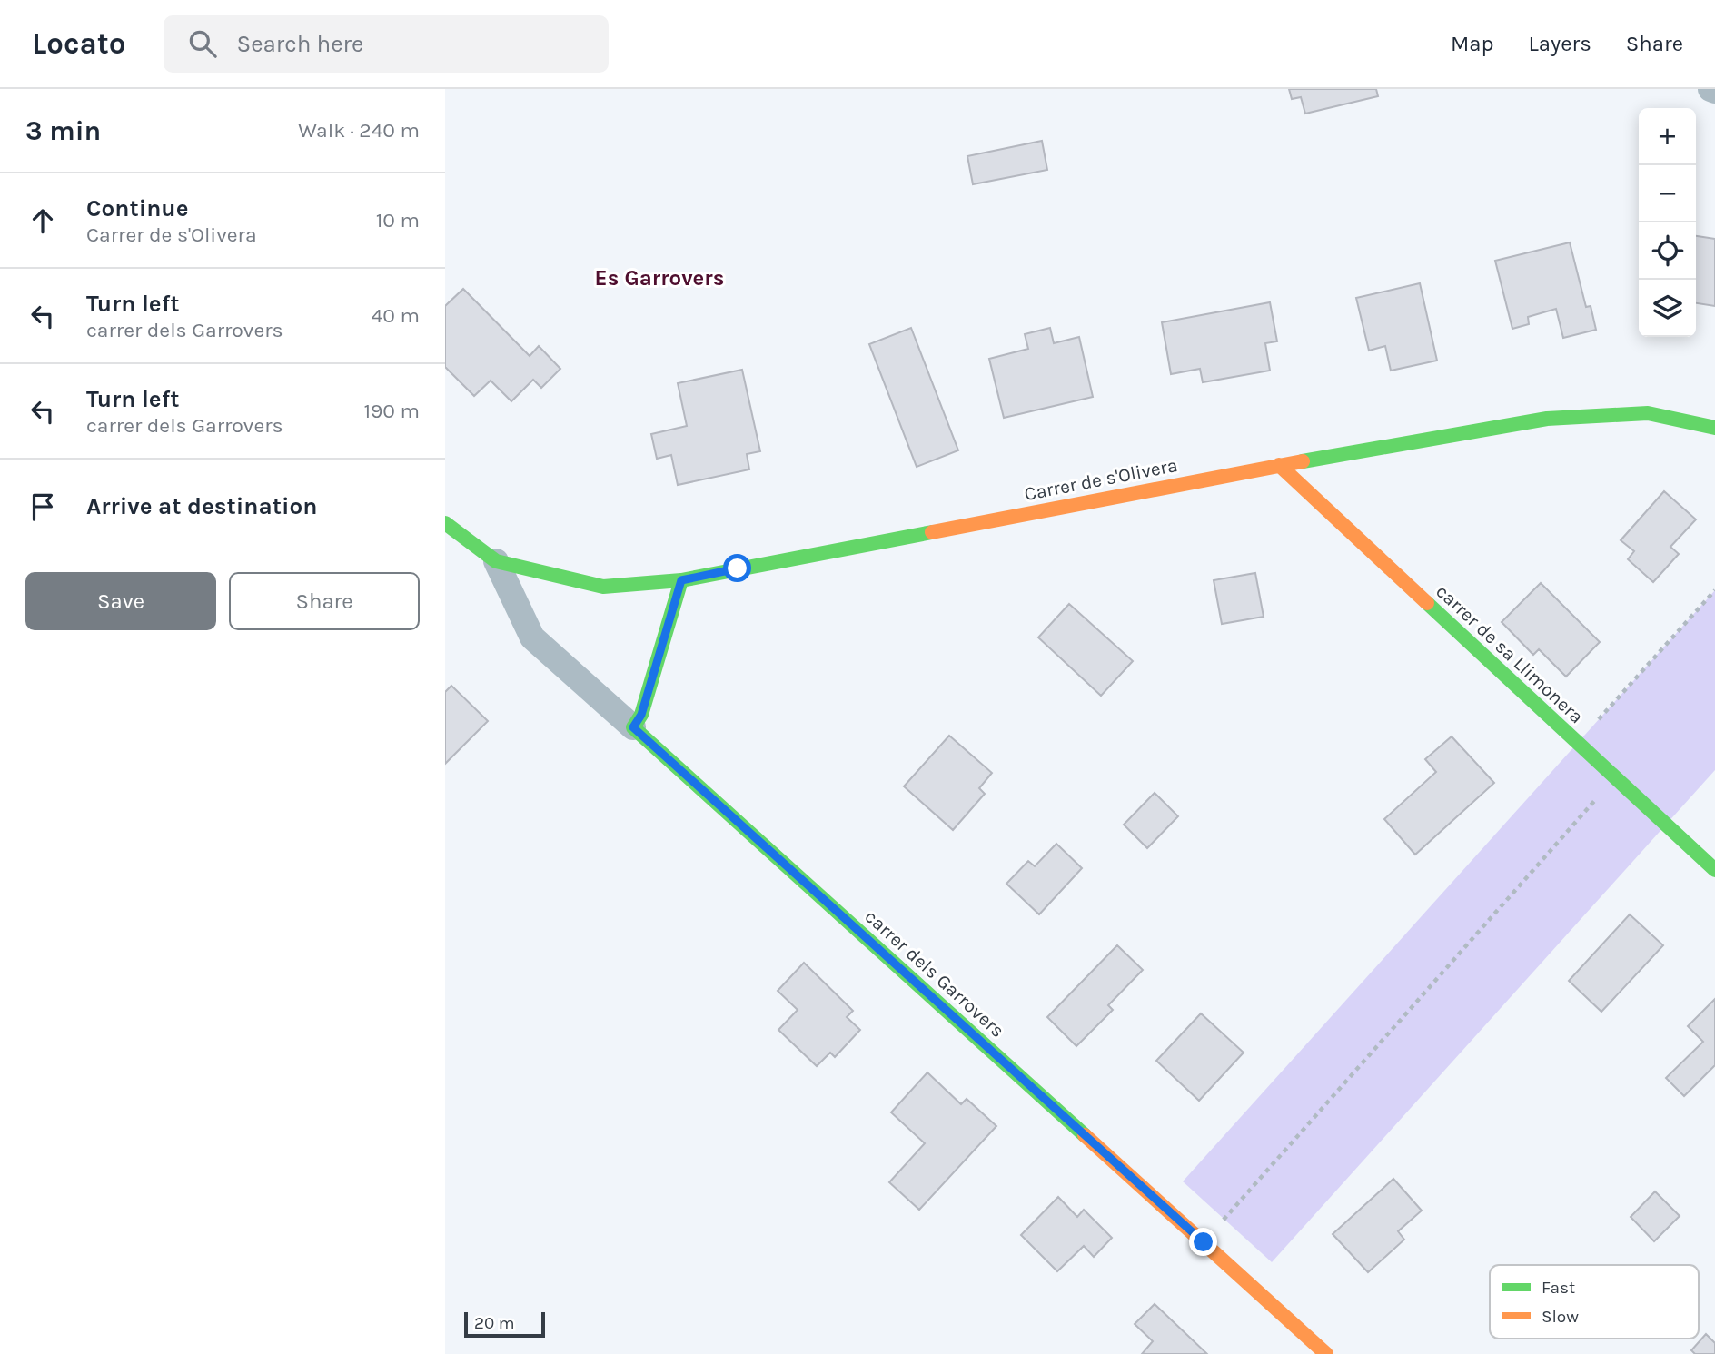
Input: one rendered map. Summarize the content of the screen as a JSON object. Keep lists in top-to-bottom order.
{
  "streets": {
    "street": ["Carrer de s'Olivera", "carrer de sa Llimonera", "carrer dels Garrovers"]
  },
  "crossings": [
    ["Carrer de s'Olivera", "carrer de sa Llimonera"]
  ],
  "districts": ["Es Garrovers"],
  "legend": ["Fast", "Slow"],
  "scale_bar": "20 m",
  "page": {
    "header": "Locato",
    "search": "Search here",
    "nav": ["Map", "Layers", "Share"],
    "heading": ["3 min", "Walk · 240 m"],
    "map_buttons": ["+", "−"],
    "list": [
      ["Continue", "Carrer de s'Olivera", "10 m"],
      ["Turn left", "carrer dels Garrovers", "40 m"],
      ["Turn left", "carrer dels Garrovers", "190 m"],
      "Arrive at destination"
    ],
    "buttons": ["Save", "Share"],
    "scale": "20 m"
  }
}
